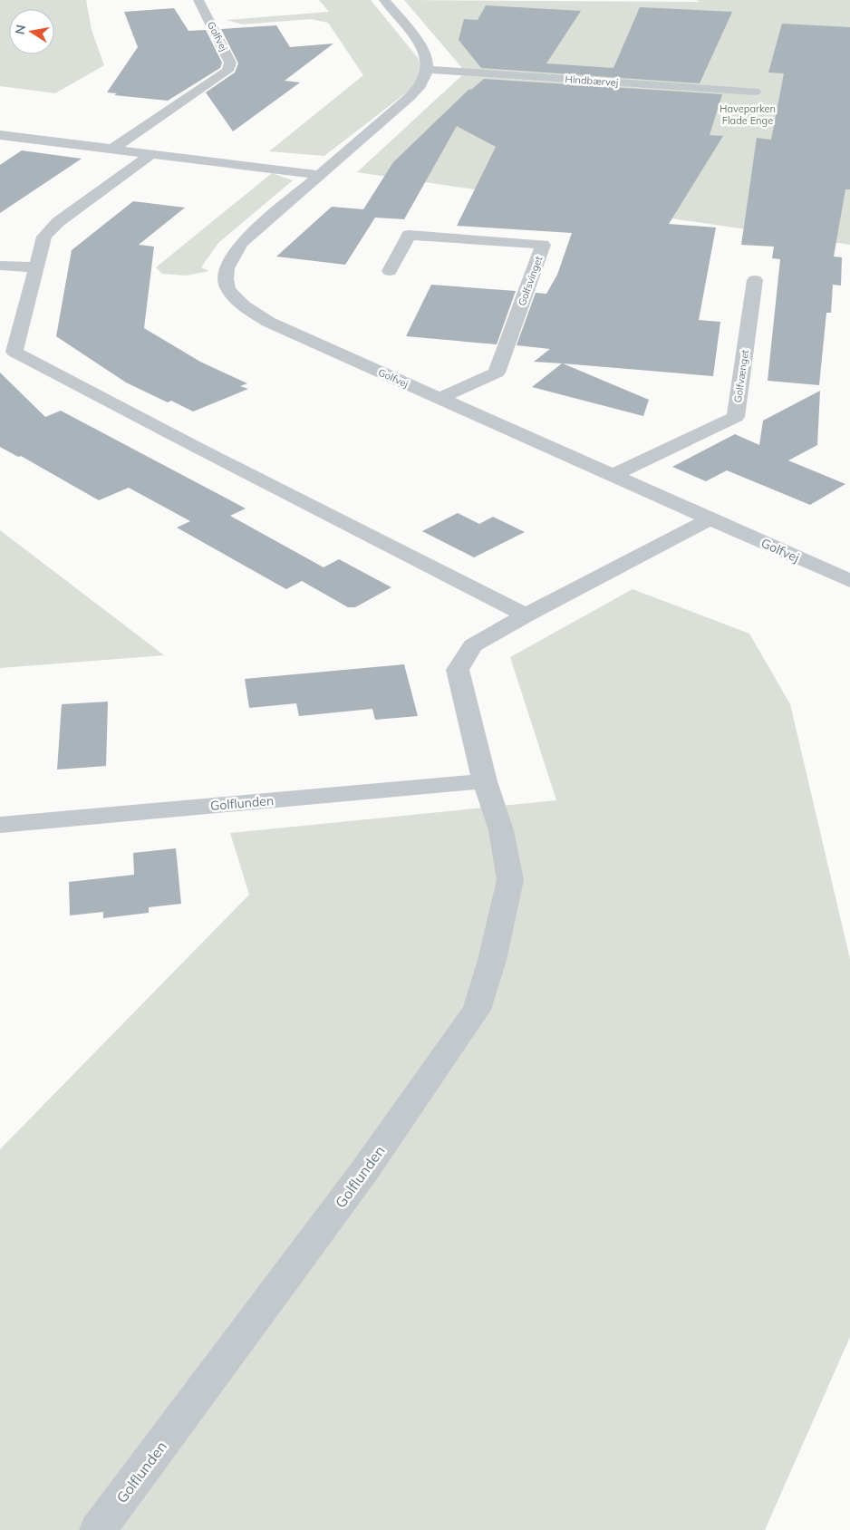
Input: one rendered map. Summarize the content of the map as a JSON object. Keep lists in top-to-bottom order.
{
  "streets": {
    "street": [
      "Golfvej",
      "Hindbærvej",
      "Golfsvinget",
      "Golfvænget",
      "Golflunden"
    ]
  },
  "crossings": [
    ["Golfvej", "Hindbærvej"],
    ["Golfvej", "Golfsvinget"],
    ["Golfvej", "Golfvænget"]
  ],
  "parks": ["Haveparken Flade Enge"],
  "north": "left"
}
